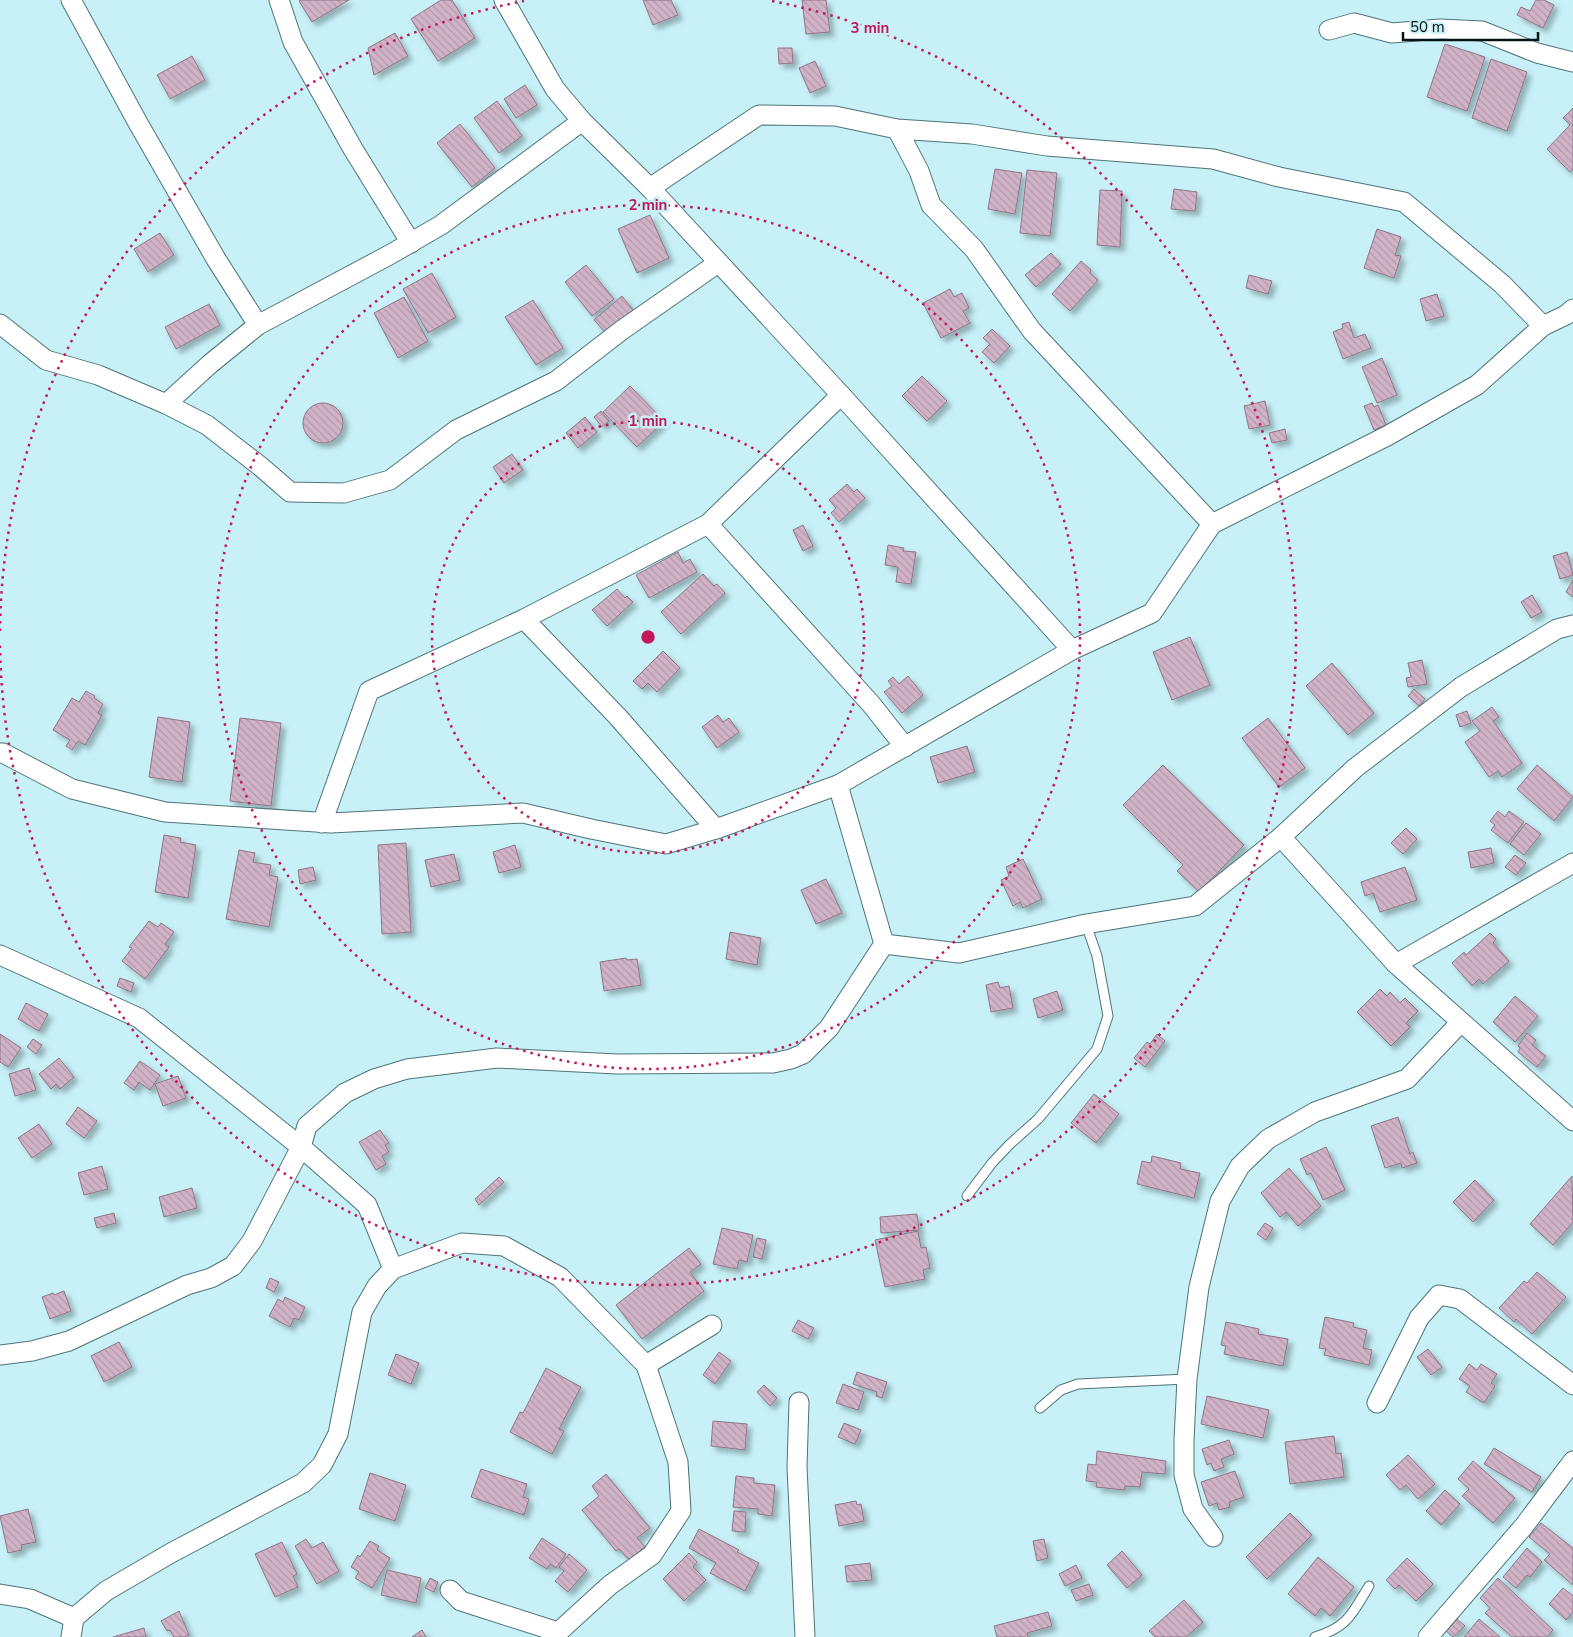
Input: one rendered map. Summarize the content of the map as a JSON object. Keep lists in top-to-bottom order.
{
  "scale_bar": "50 m",
  "rings": ["3 min", "2 min", "1 min"]
}
